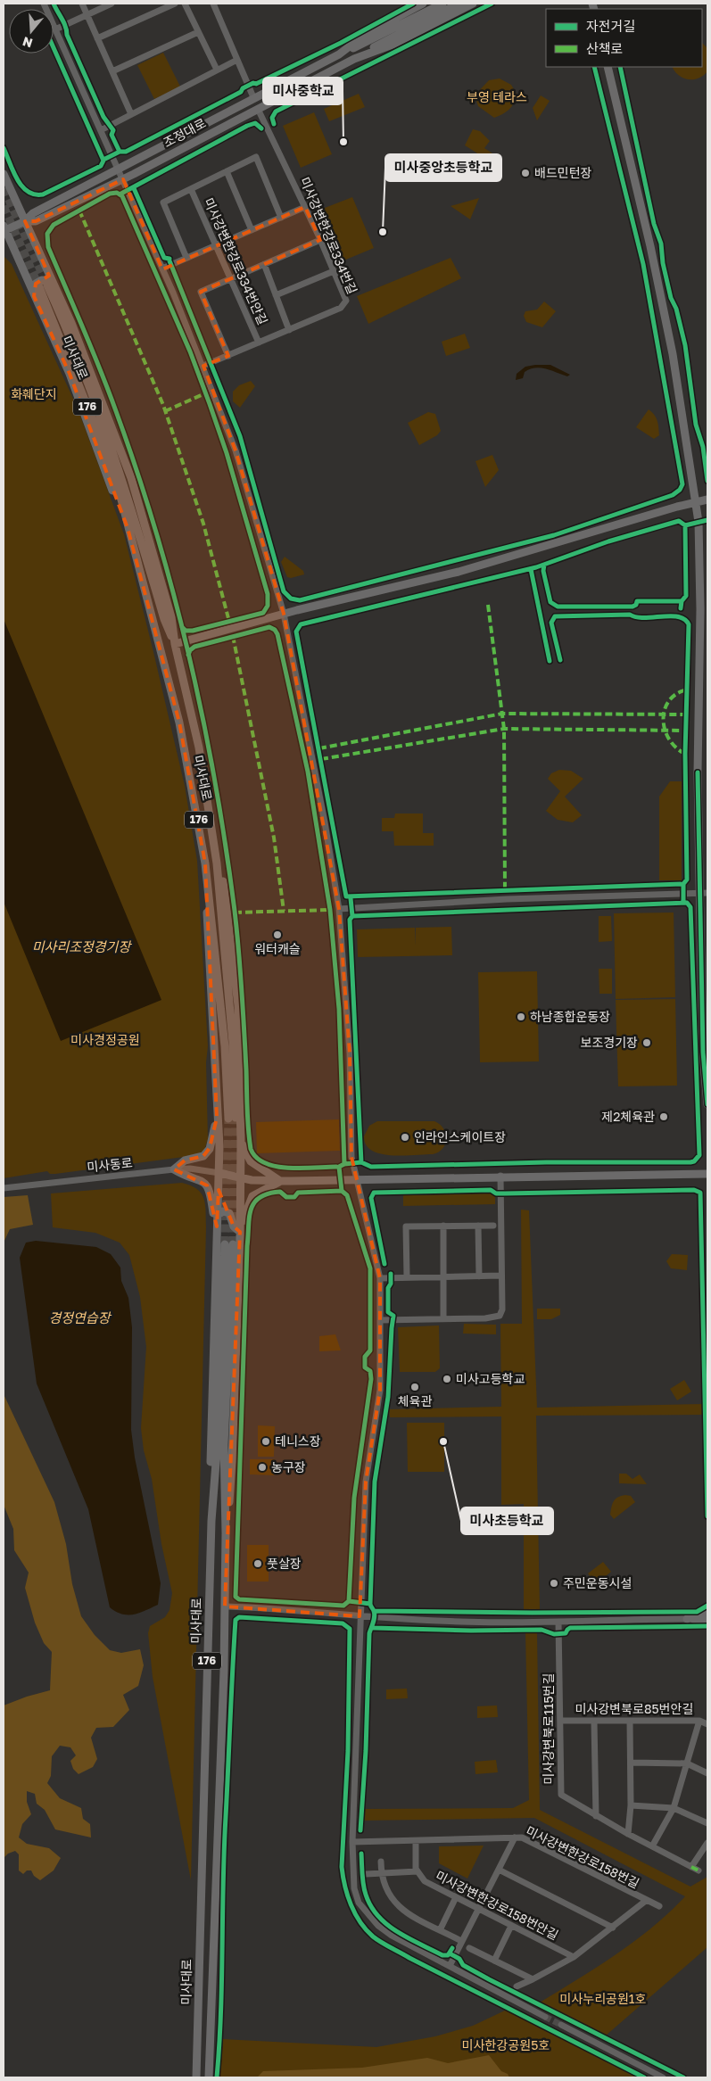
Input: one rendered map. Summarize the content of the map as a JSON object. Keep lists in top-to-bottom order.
{
  "streets": {
    "main road": ["조정대로", "미사대로", "176"],
    "street": [
      "미사강변한강로334번길",
      "미사강변한강로334번안길",
      "미사동로",
      "미사강변북로85번안길",
      "미사강변북로115번길",
      "미사강변한강로158번길",
      "미사강변한강로158번안길"
    ]
  },
  "crossings": [
    ["조정대로", "미사강변한강로334번길"],
    ["조정대로", "미사대로"],
    ["미사강변한강로334번길", "미사강변한강로334번안길"],
    ["미사강변북로85번안길", "미사강변북로115번길"],
    ["미사강변한강로158번길", "미사강변한강로158번안길"]
  ],
  "water": ["미사리조정경기장", "경정연습장"],
  "parks": [
    "부영 테라스",
    "화훼단지",
    "미사경정공원",
    "미사누리공원1호",
    "미사한강공원5호"
  ],
  "places": [
    "미사중학교",
    "배드민턴장",
    "미사중앙초등학교",
    "워터캐슬",
    "하남종합운동장",
    "보조경기장",
    "제2체육관",
    "인라인스케이트장",
    "미사고등학교",
    "체육관",
    "테니스장",
    "미사초등학교",
    "농구장",
    "풋살장",
    "주민운동시설"
  ],
  "legend": ["자전거길", "산책로"],
  "north": "bottom"
}
